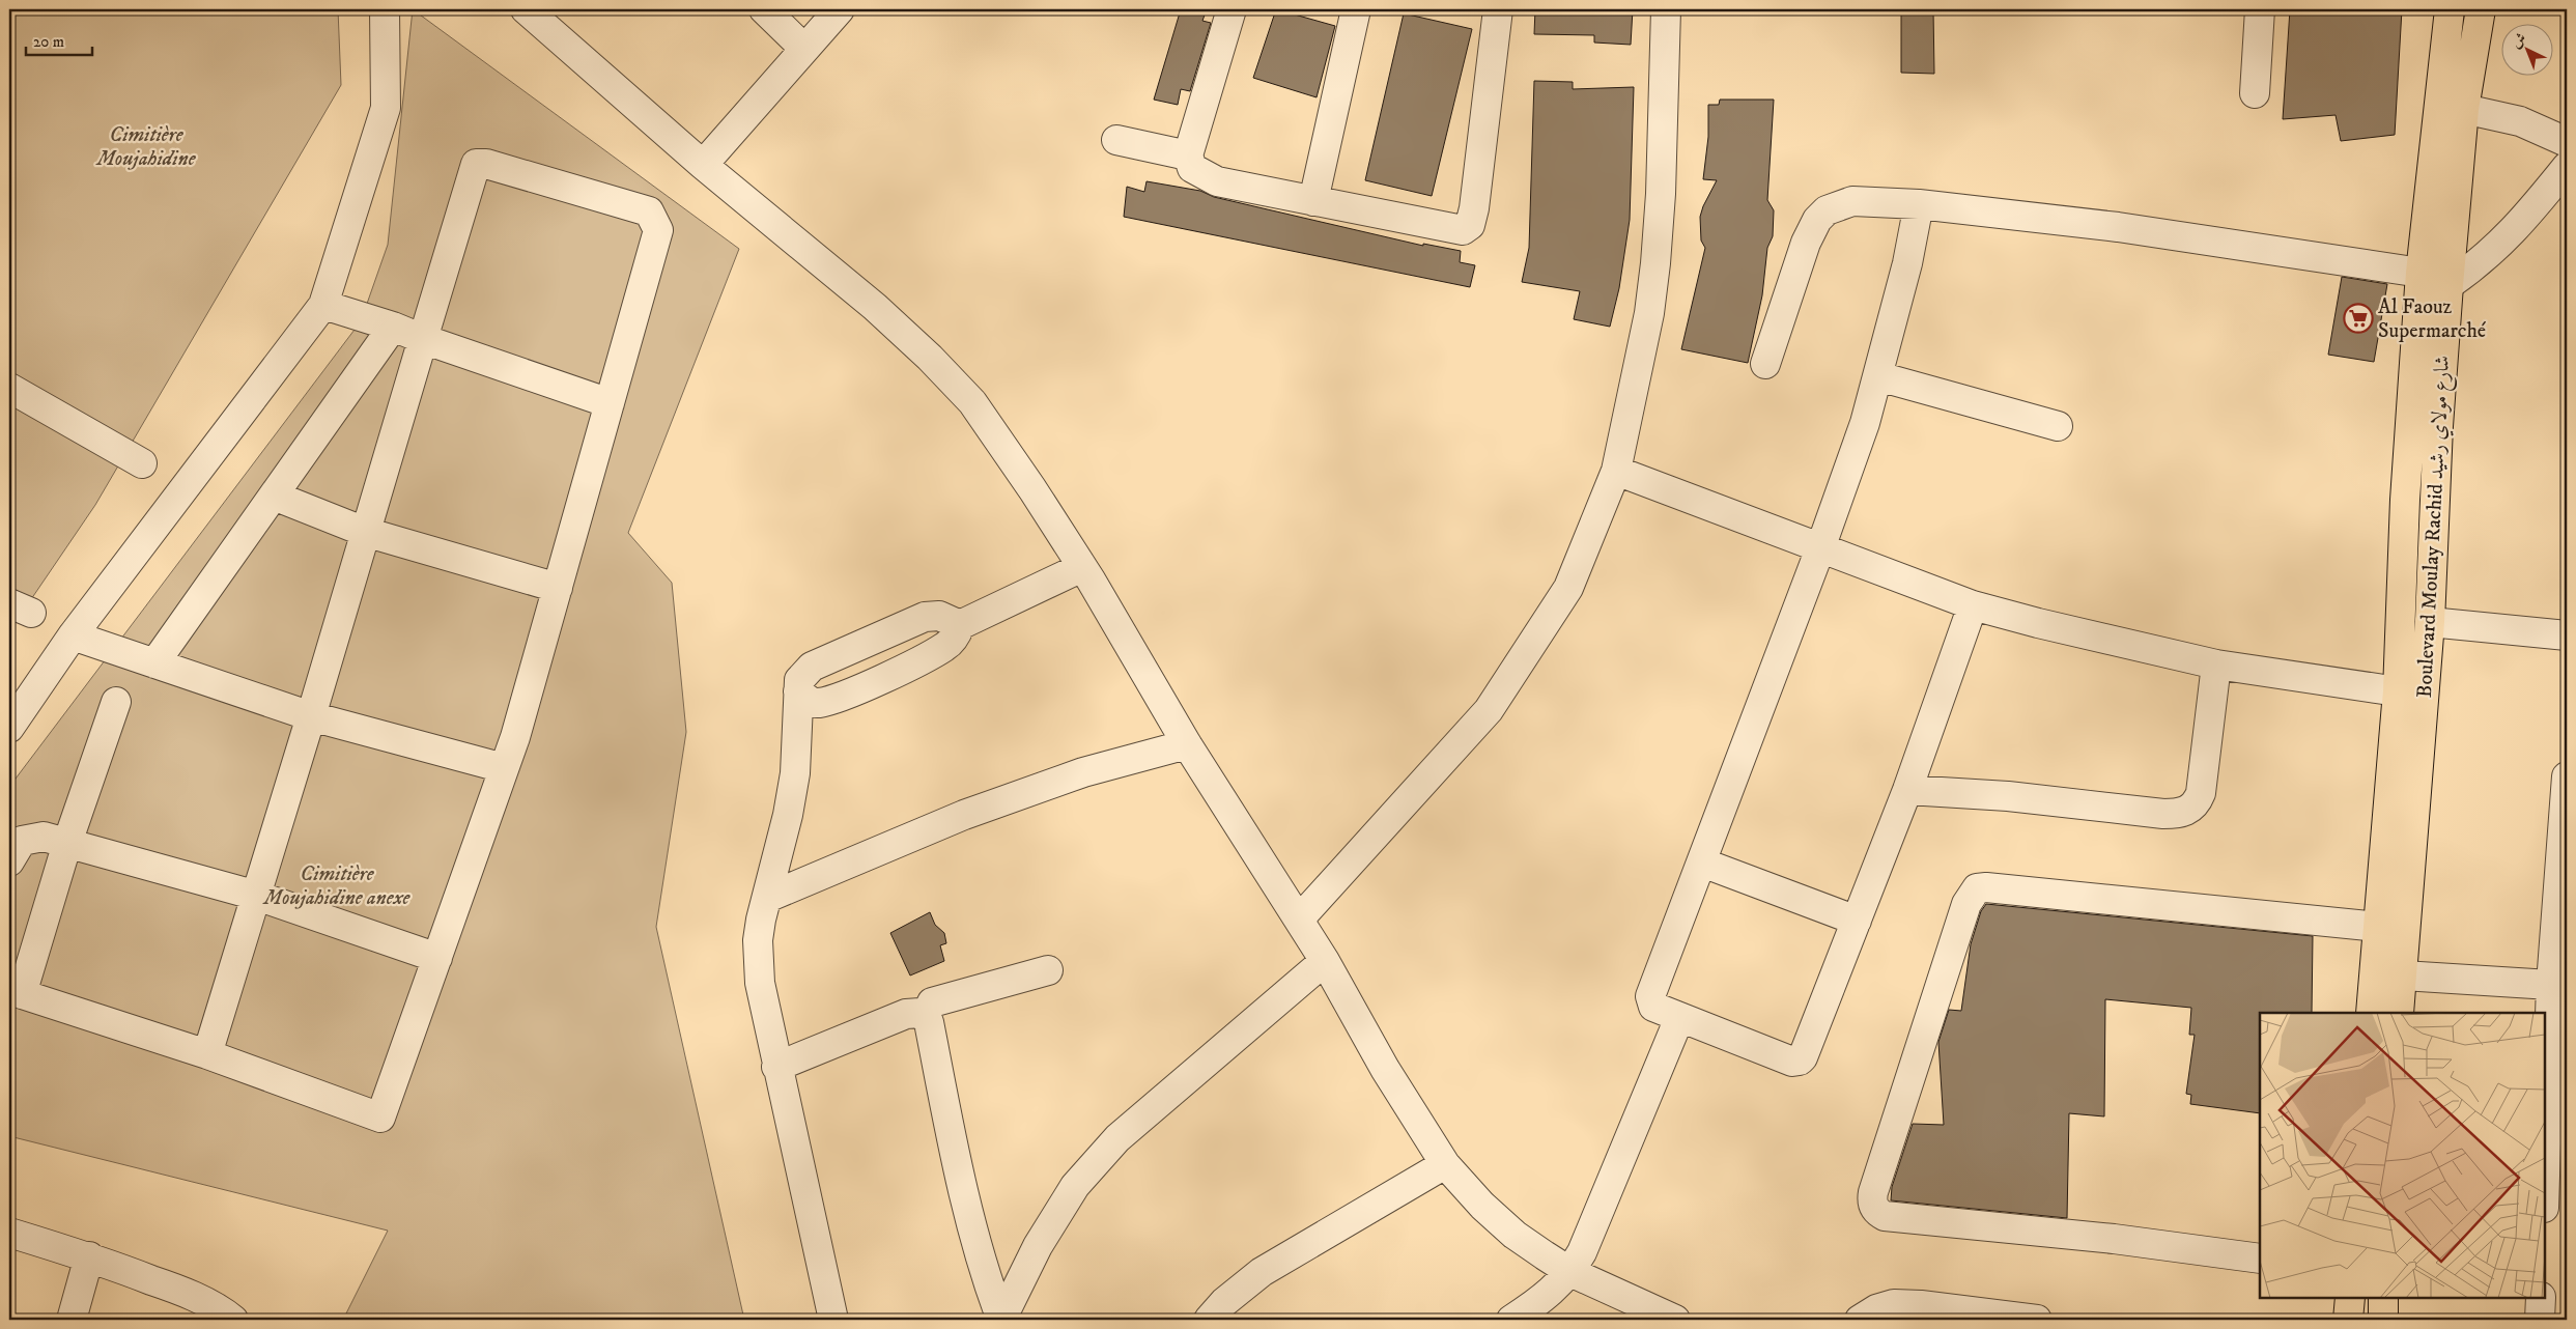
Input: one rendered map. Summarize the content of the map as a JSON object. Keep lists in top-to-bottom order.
{
  "streets": {
    "main road": ["Boulevard Moulay Rachid شارع مولاي رشيد"]
  },
  "parks": ["Cimitière Moujahidine", "Cimitière Moujahidine anexe"],
  "places": {
    "supermarket": ["Al Faouz Supermarché"]
  },
  "scale_bar": "20 m",
  "north": "top left"
}
